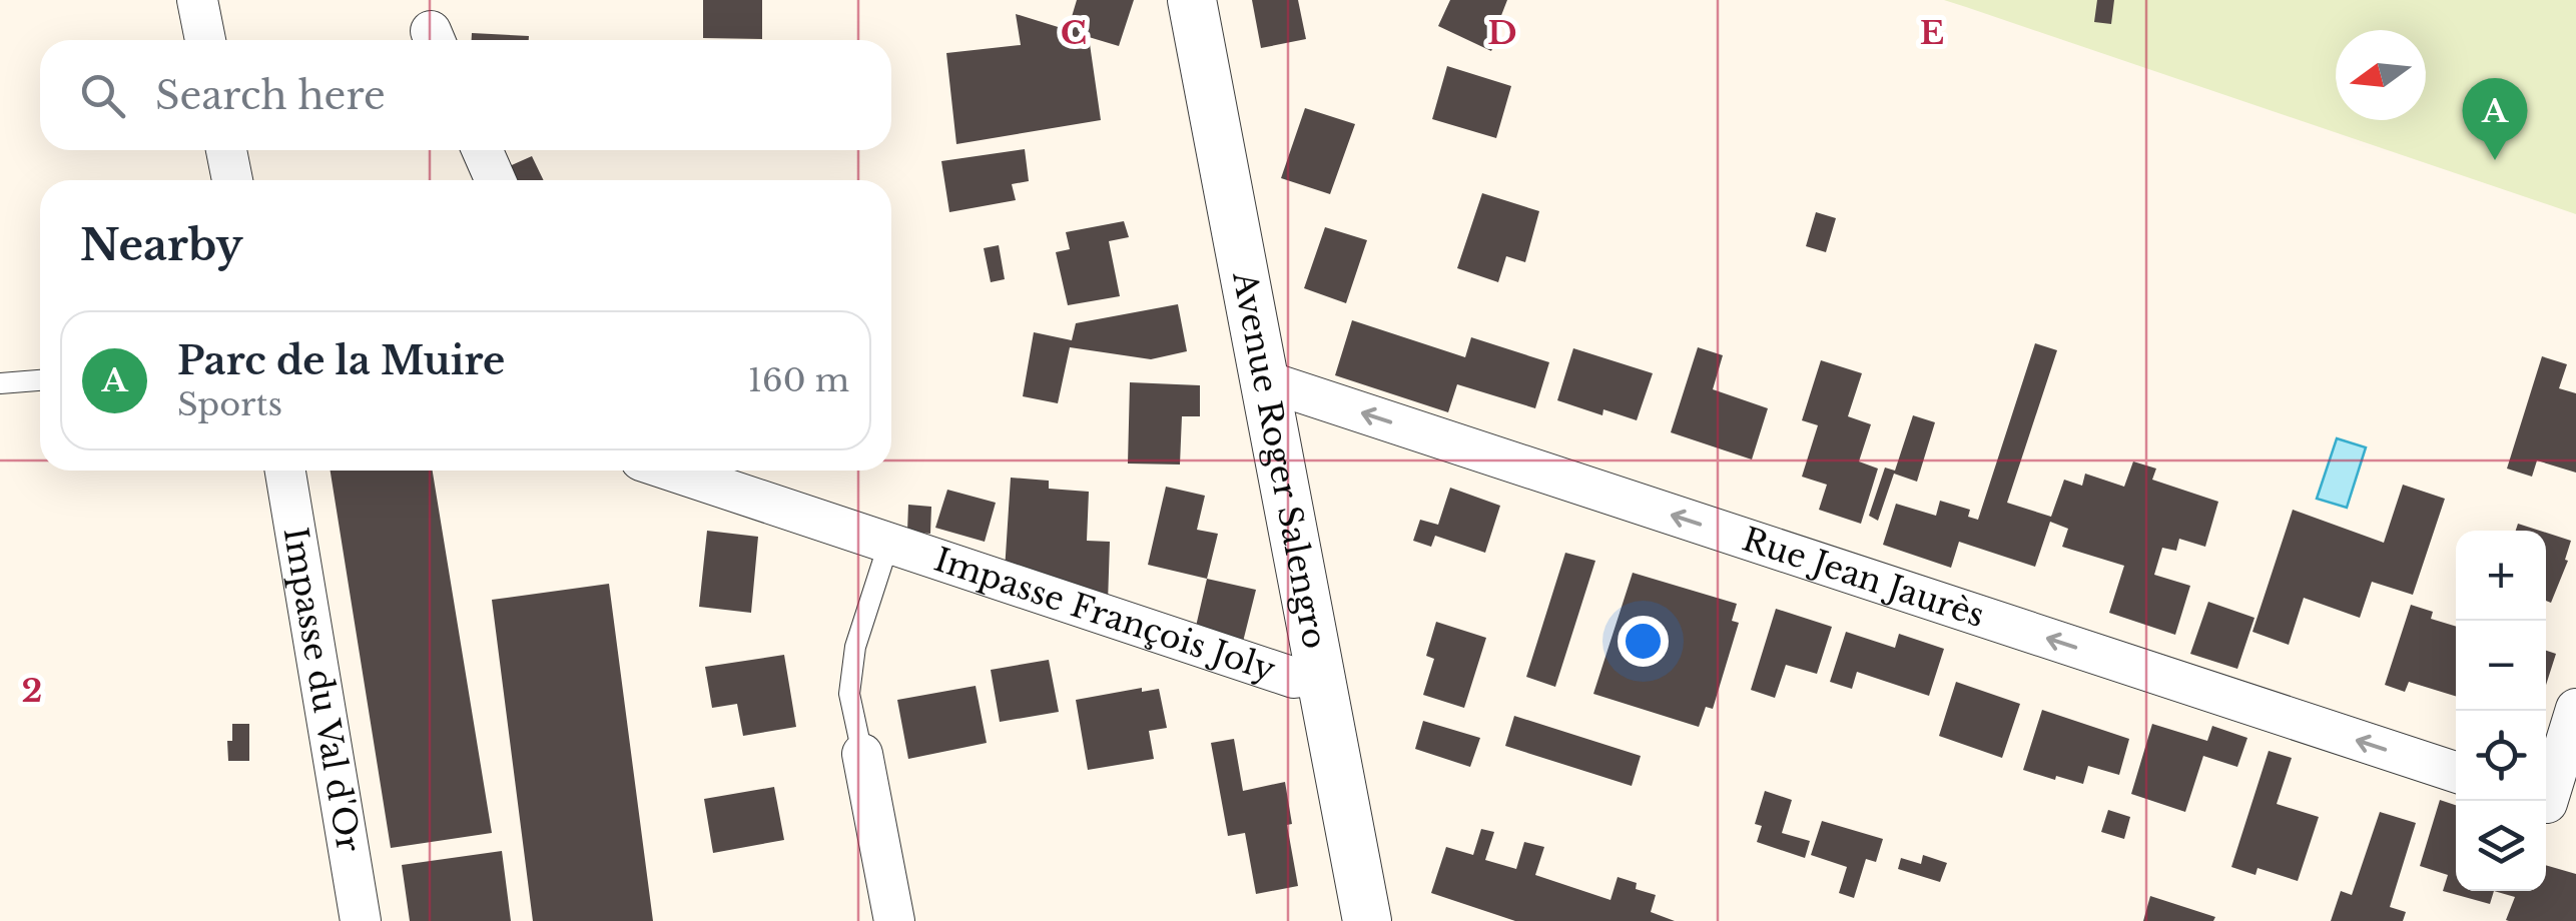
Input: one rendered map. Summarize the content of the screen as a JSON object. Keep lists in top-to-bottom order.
{
  "streets": {
    "street": [
      "Avenue Roger Salengro",
      "Rue Jean Jaurès",
      "Impasse François Joly",
      "Impasse du Val d'Or"
    ]
  },
  "crossings": [
    ["Avenue Roger Salengro", "Rue Jean Jaurès"],
    ["Avenue Roger Salengro", "Impasse François Joly"]
  ],
  "one_way": ["Rue Jean Jaurès"],
  "north": "left",
  "page": {
    "search": "Search here",
    "pins": "A",
    "heading": "Nearby",
    "list": [
      {
        "mark": "A",
        "name": "Parc de la Muire",
        "note": "Sports",
        "value": "160 m"
      }
    ],
    "map_buttons": ["+", "−"]
  },
  "grid": {
    "columns": ["C", "D", "E"],
    "rows": ["2"]
  }
}
